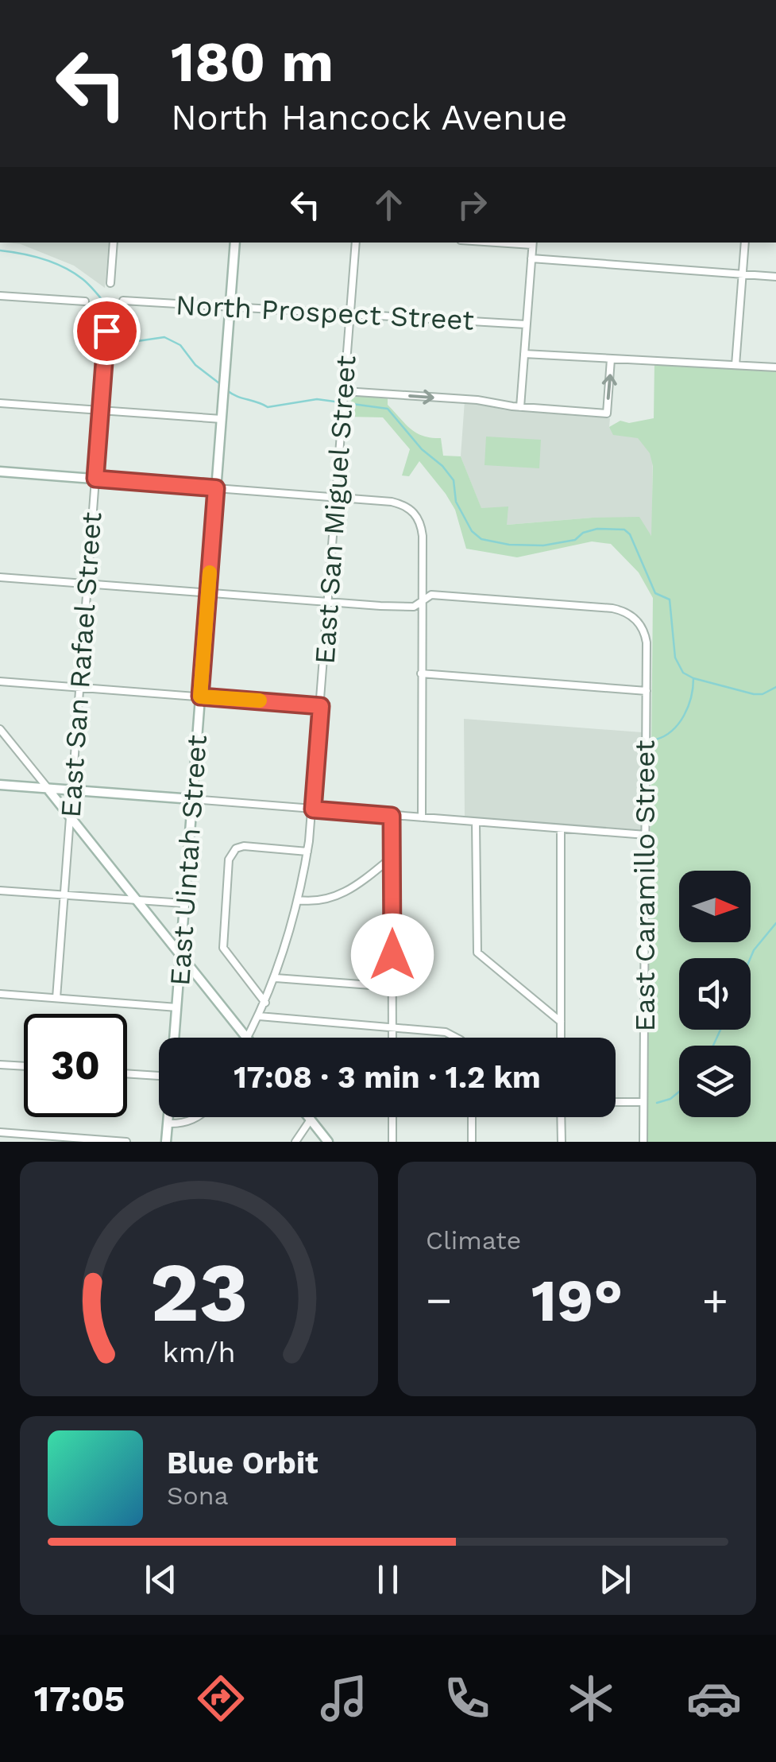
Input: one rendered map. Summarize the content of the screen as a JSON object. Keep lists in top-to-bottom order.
{
  "streets": {
    "main road": ["East Uintah Street"],
    "street": [
      "North Prospect Street",
      "East San Miguel Street",
      "East San Rafael Street",
      "East Caramillo Street"
    ]
  },
  "crossings": [
    ["North Prospect Street", "East San Miguel Street"],
    ["North Prospect Street", "East Uintah Street"]
  ],
  "north": "right",
  "page": {
    "turn": ["180 m", "North Hancock Avenue"],
    "limit": "30",
    "trip": "17:08 · 3 min · 1.2 km",
    "tile": "Climate",
    "heat": ["−", "19°", "+"],
    "song": ["Blue Orbit", "Sona"],
    "tabs": "17:05",
    "gauge": ["23", "km/h"]
  }
}
